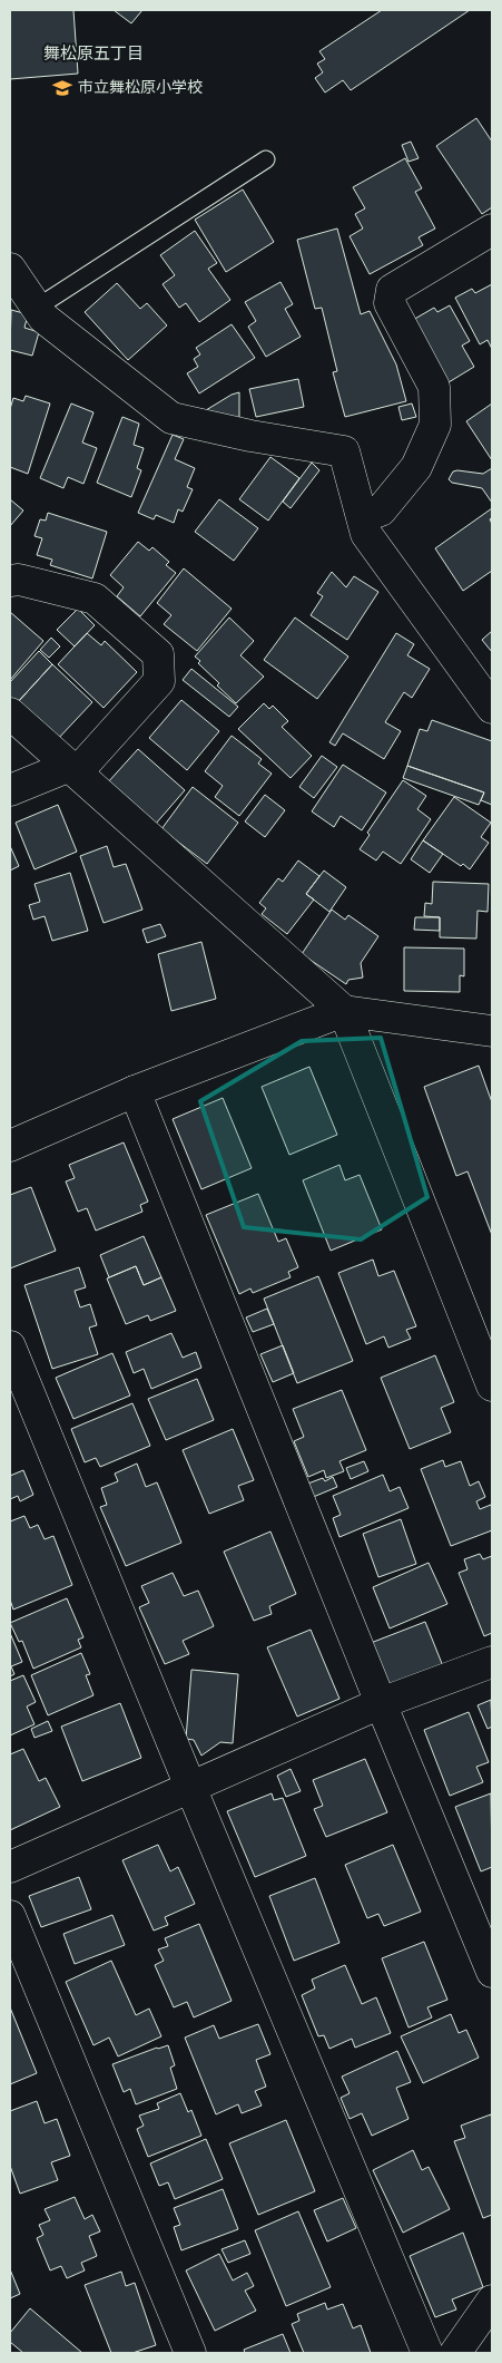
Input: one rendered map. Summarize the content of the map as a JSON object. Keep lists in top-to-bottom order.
{
  "districts": ["舞松原五丁目"],
  "places": {
    "school or university": ["市立舞松原小学校"]
  }
}
